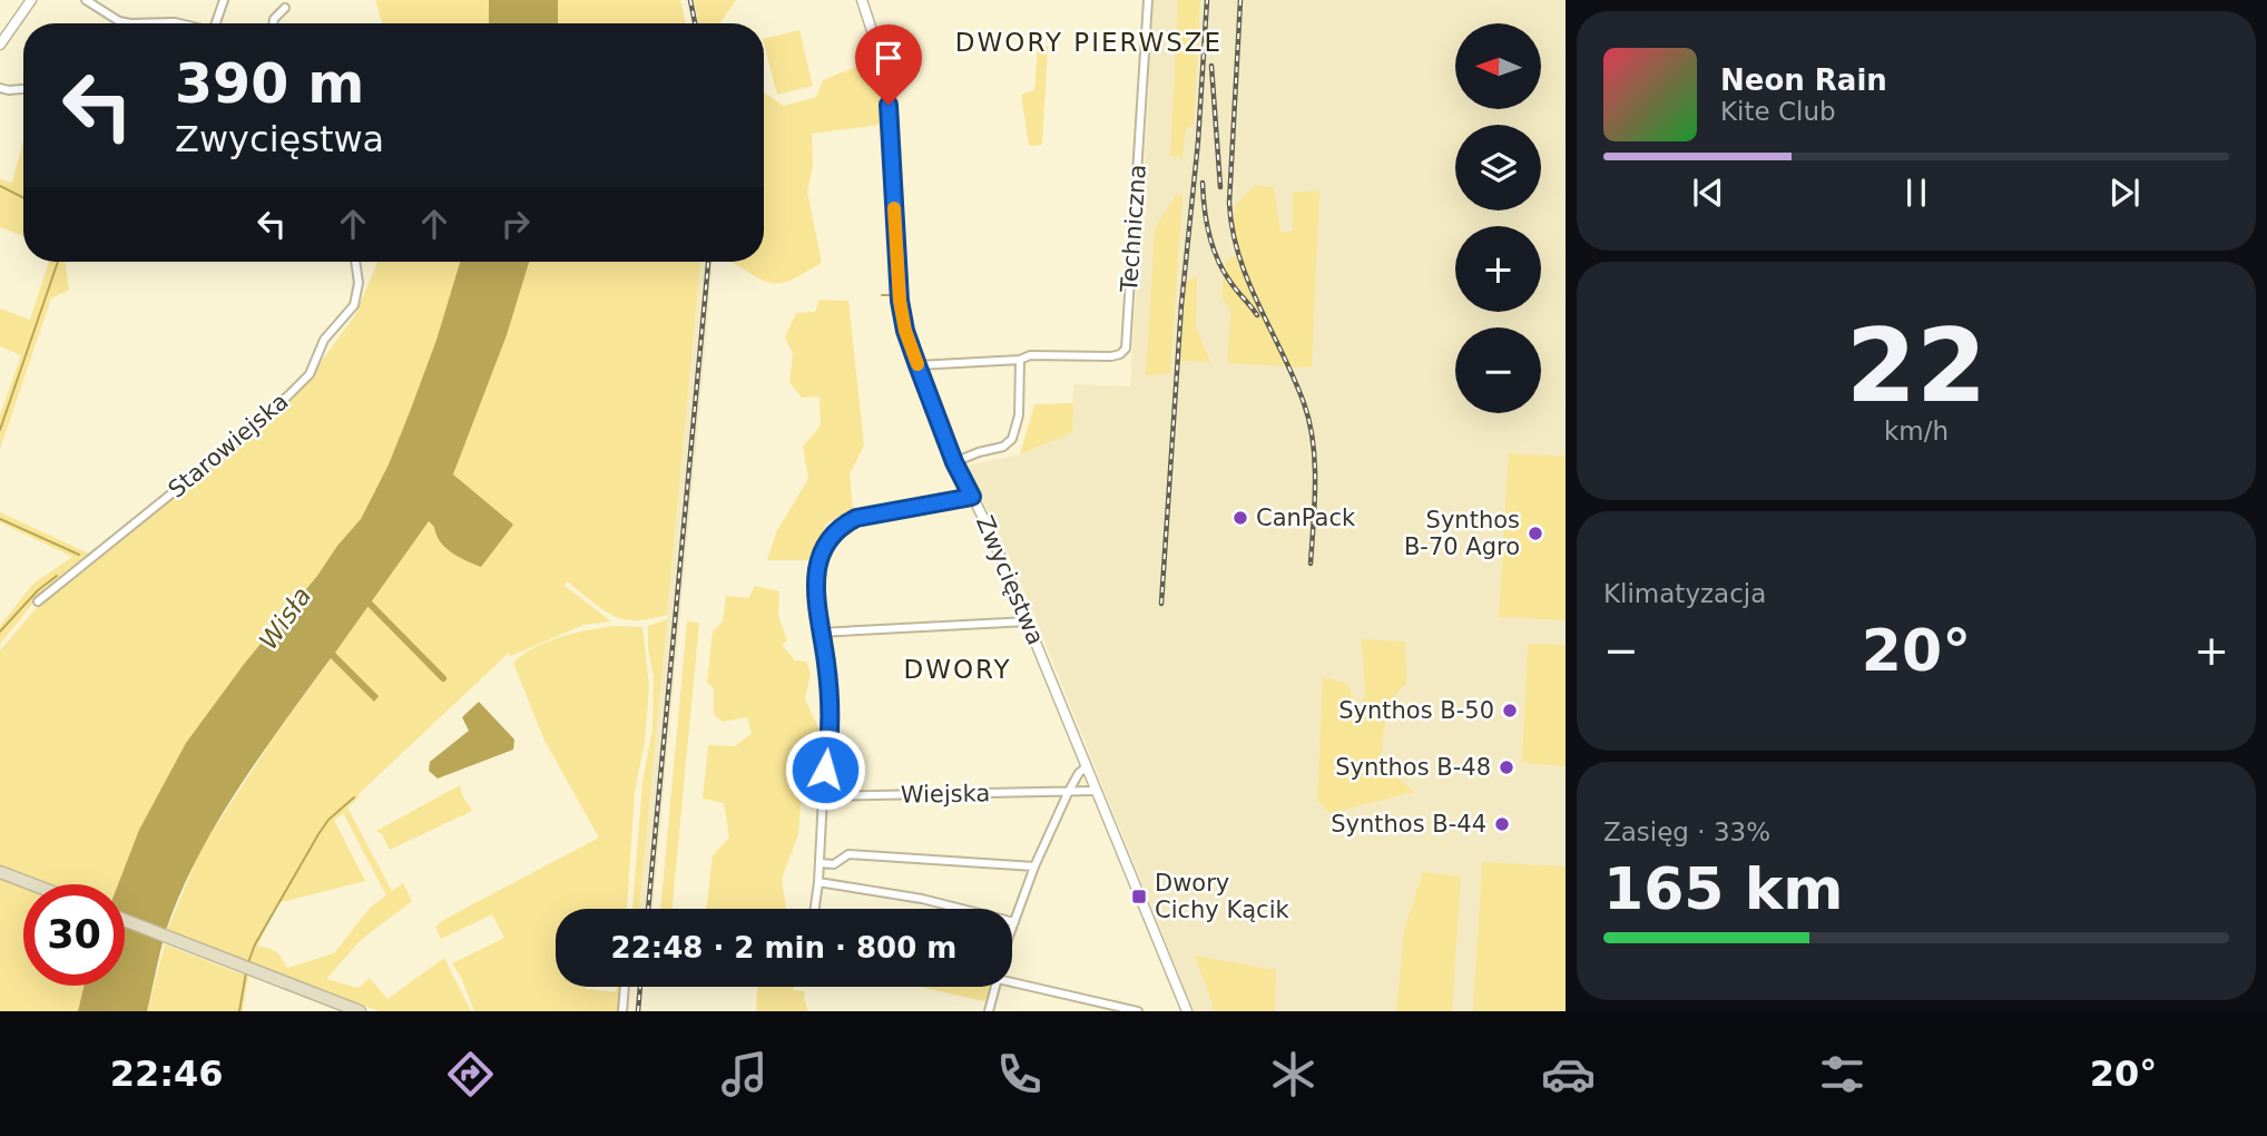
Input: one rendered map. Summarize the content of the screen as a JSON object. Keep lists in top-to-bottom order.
{
  "streets": {
    "street": [
      "Techniczna",
      "Starowiejska",
      "Zwycięstwa",
      "Wiejska"
    ]
  },
  "crossings": [
    ["Techniczna", "Zwycięstwa"],
    ["Zwycięstwa", "Wiejska"]
  ],
  "districts": ["DWORY PIERWSZE", "DWORY"],
  "water": ["Wisła"],
  "places": {
    "other": [
      "CanPack",
      "Synthos B-70 Agro",
      "Synthos B-50",
      "Synthos B-48",
      "Synthos B-44"
    ],
    "transit": ["Dwory Cichy Kącik"]
  },
  "north": "left",
  "page": {
    "map_buttons": ["+", "−"],
    "turn": ["390 m", "Zwycięstwa"],
    "song": ["Neon Rain", "Kite Club"],
    "tile": [
      ["22", "km/h"],
      "Klimatyzacja",
      ["Zasięg · 33%", "165 km"]
    ],
    "heat": ["−", "20°", "+"],
    "limit": "30",
    "trip": "22:48 · 2 min · 800 m",
    "tabs": ["22:46", "20°"]
  }
}
